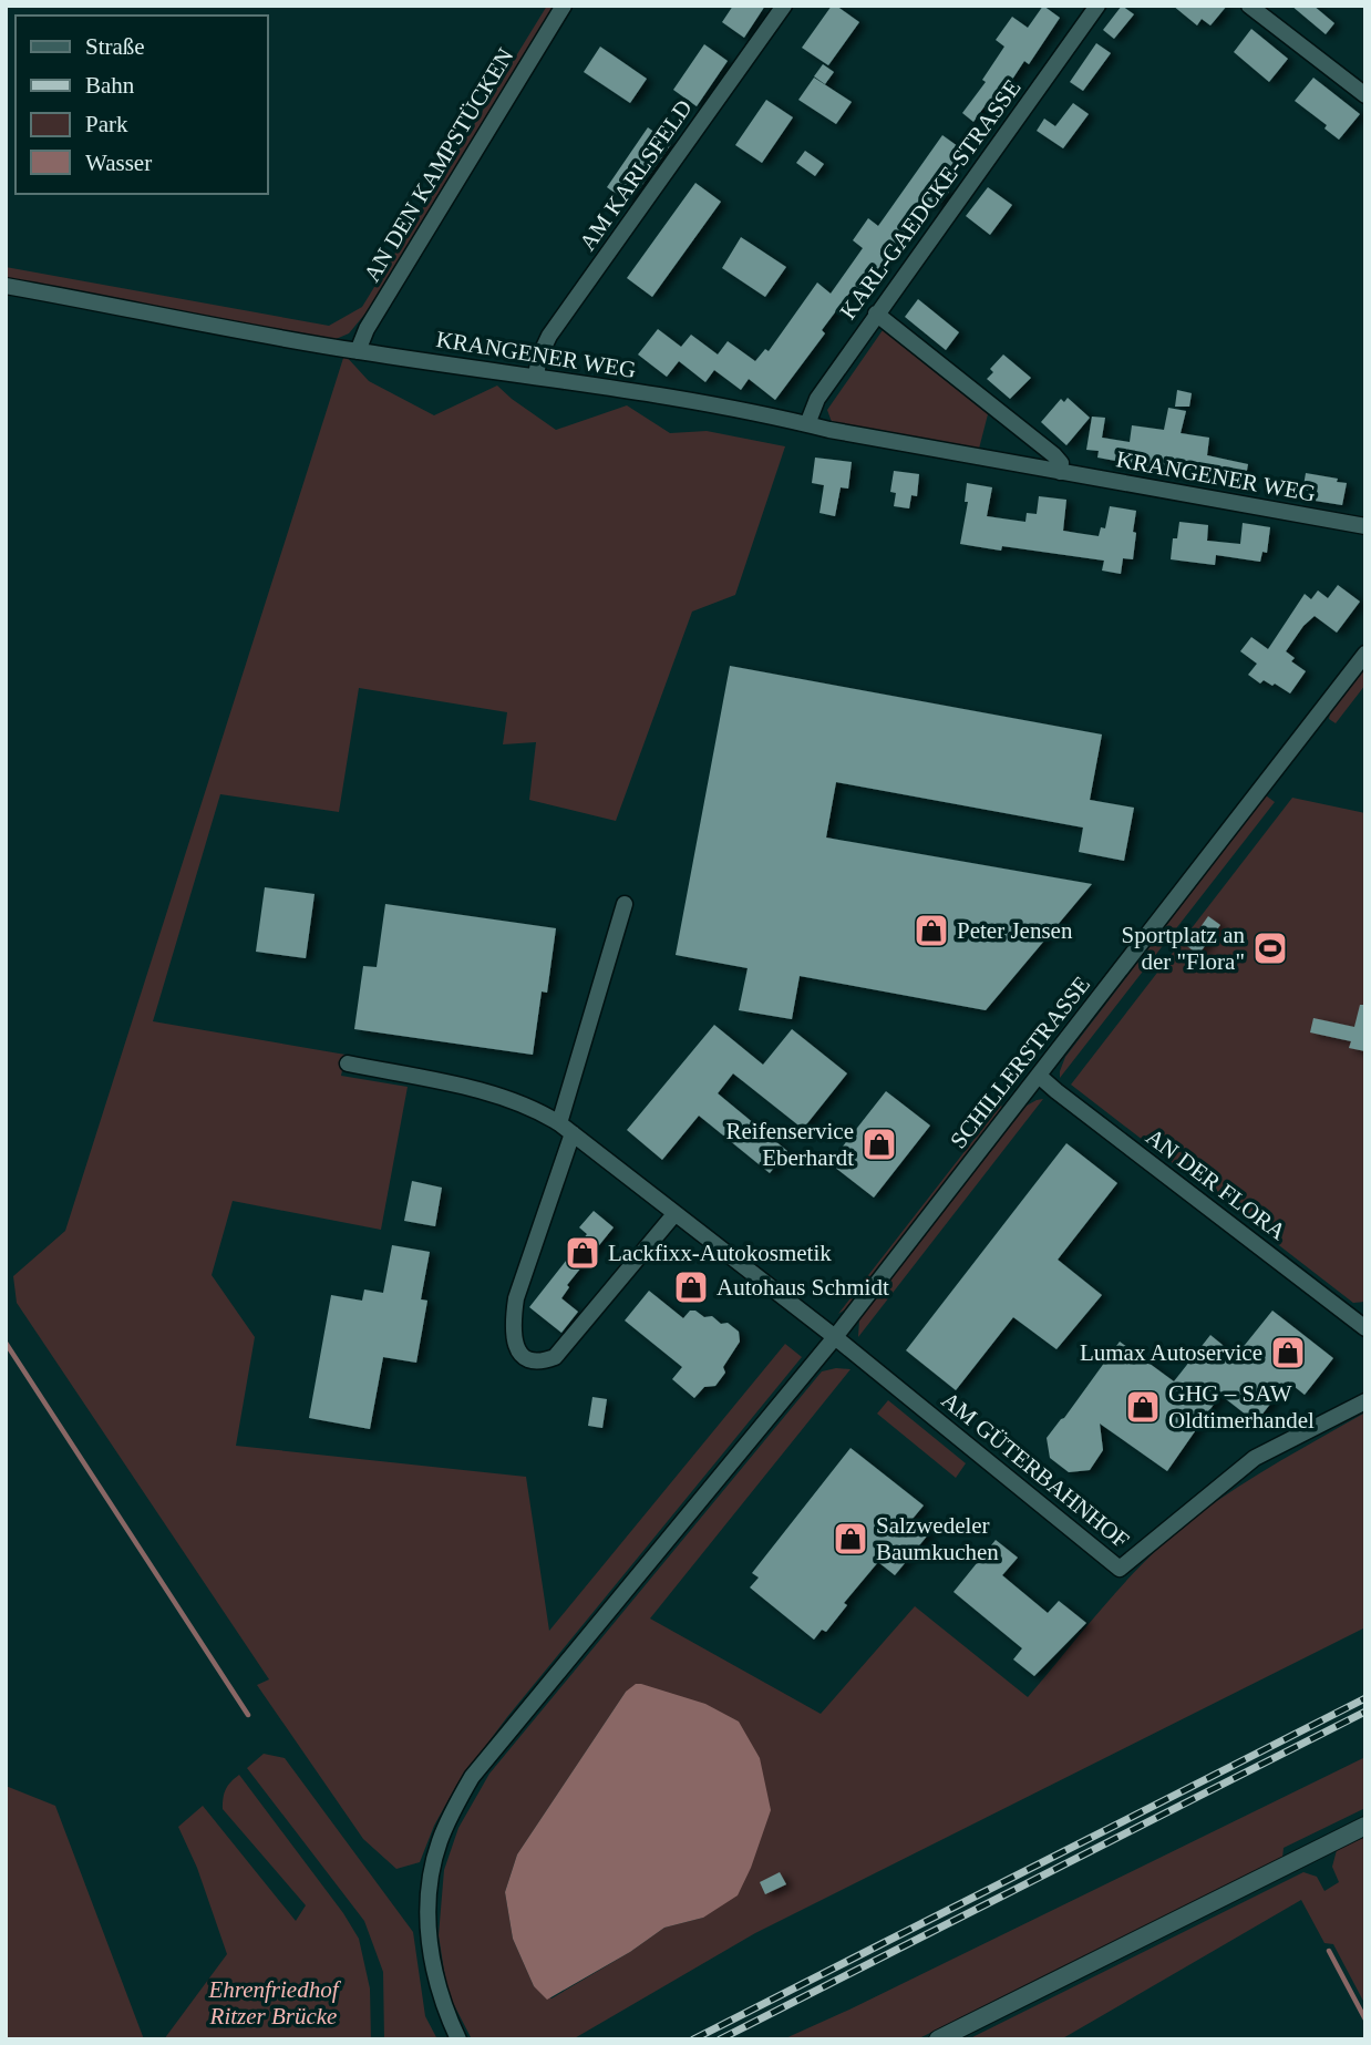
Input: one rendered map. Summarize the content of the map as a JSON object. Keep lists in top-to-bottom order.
{
  "streets": {
    "street": [
      "AN DEN KAMPSTÜCKEN",
      "AM KARLSFELD",
      "KARL-GAEDCKE-STRASSE",
      "KRANGENER WEG",
      "SCHILLERSTRASSE",
      "AN DER FLORA",
      "AM GÜTERBAHNHOF"
    ]
  },
  "crossings": [
    ["AN DEN KAMPSTÜCKEN", "KRANGENER WEG"],
    ["AM KARLSFELD", "KRANGENER WEG"],
    ["KARL-GAEDCKE-STRASSE", "KRANGENER WEG"],
    ["SCHILLERSTRASSE", "AN DER FLORA"],
    ["SCHILLERSTRASSE", "AM GÜTERBAHNHOF"]
  ],
  "parks": ["Ehrenfriedhof Ritzer Brücke"],
  "places": {
    "shop": [
      "Peter Jensen",
      "Reifenservice Eberhardt",
      "Lackfixx-Autokosmetik",
      "Autohaus Schmidt",
      "Lumax Autoservice",
      "GHG – SAW Oldtimerhandel",
      "Salzwedeler Baumkuchen"
    ],
    "sports": ["Sportplatz an der \"Flora\""]
  },
  "legend": [
    "Straße",
    "Bahn",
    "Park",
    "Wasser"
  ]
}
